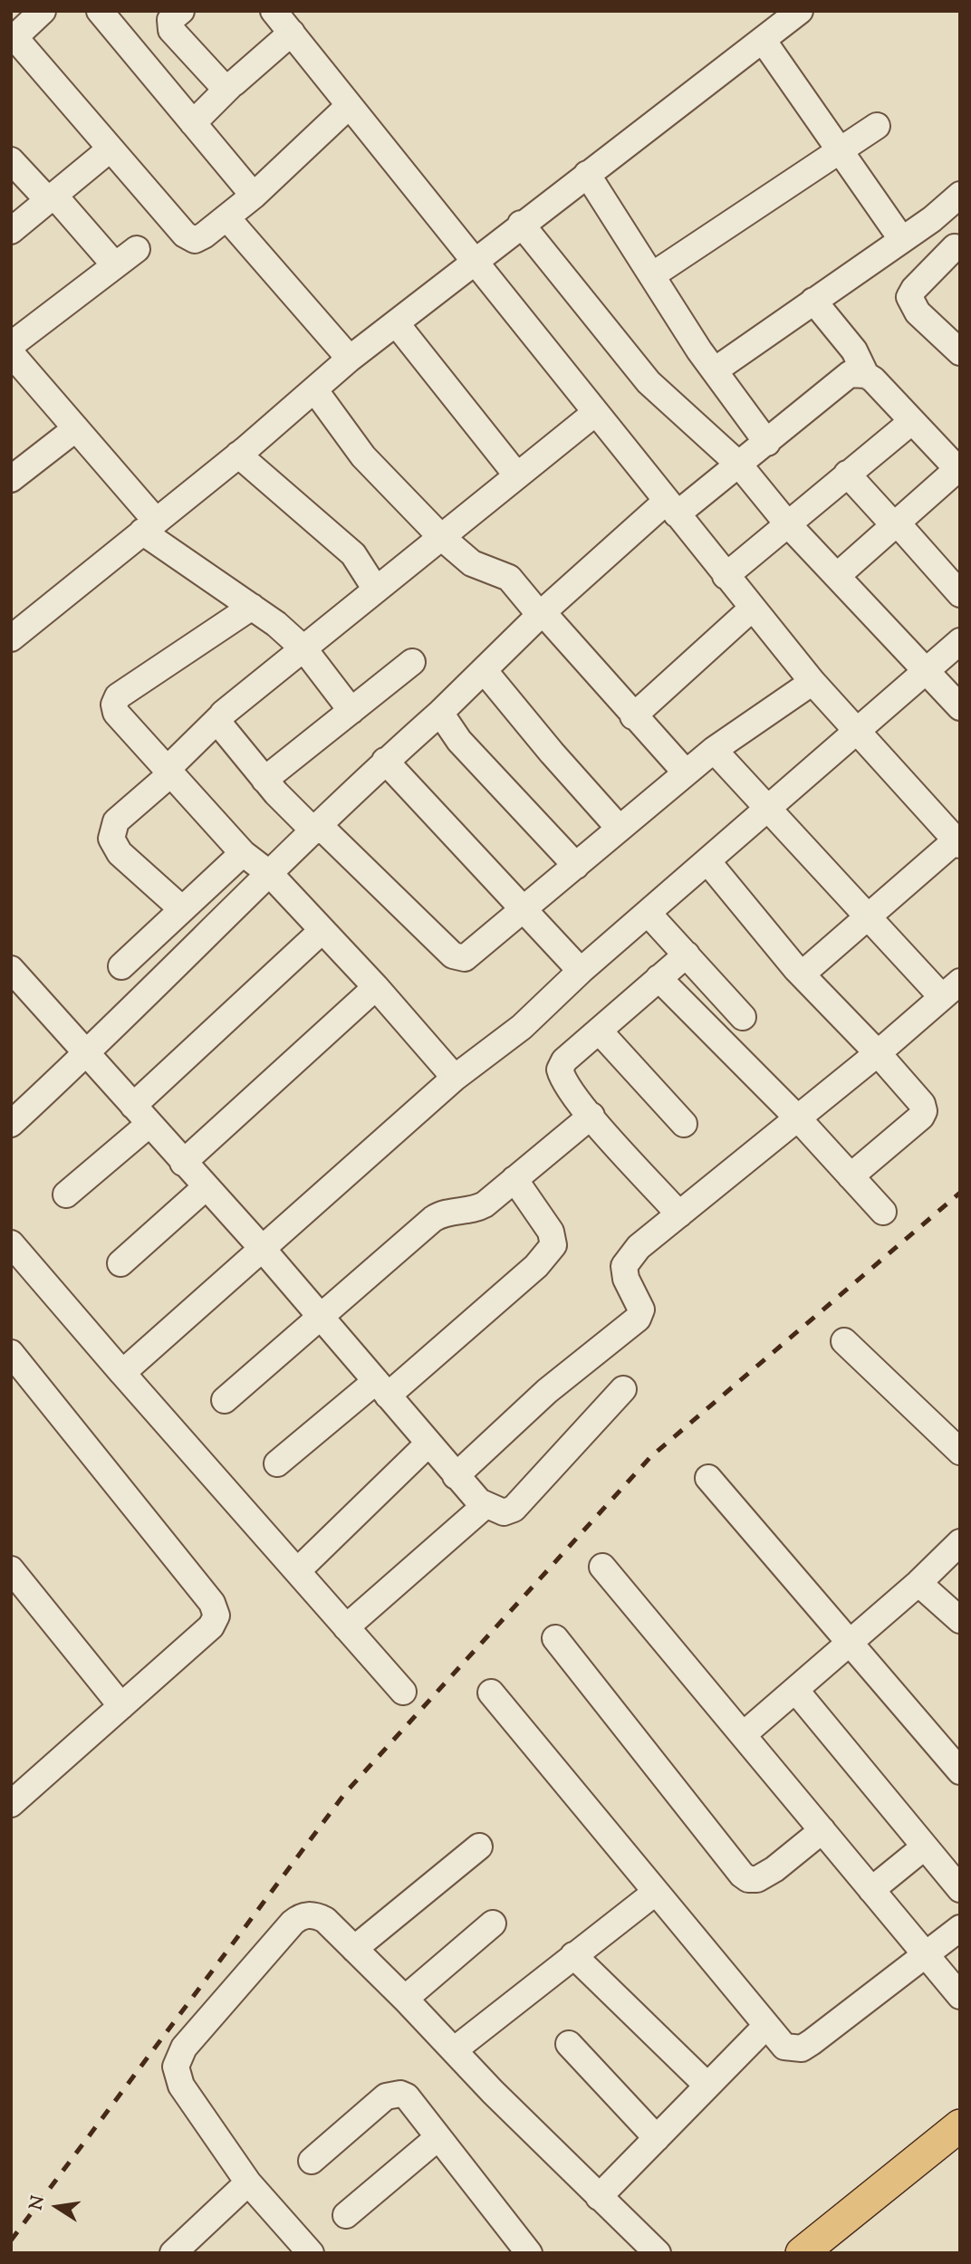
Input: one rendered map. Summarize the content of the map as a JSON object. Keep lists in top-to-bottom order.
{
  "north": "left"
}
